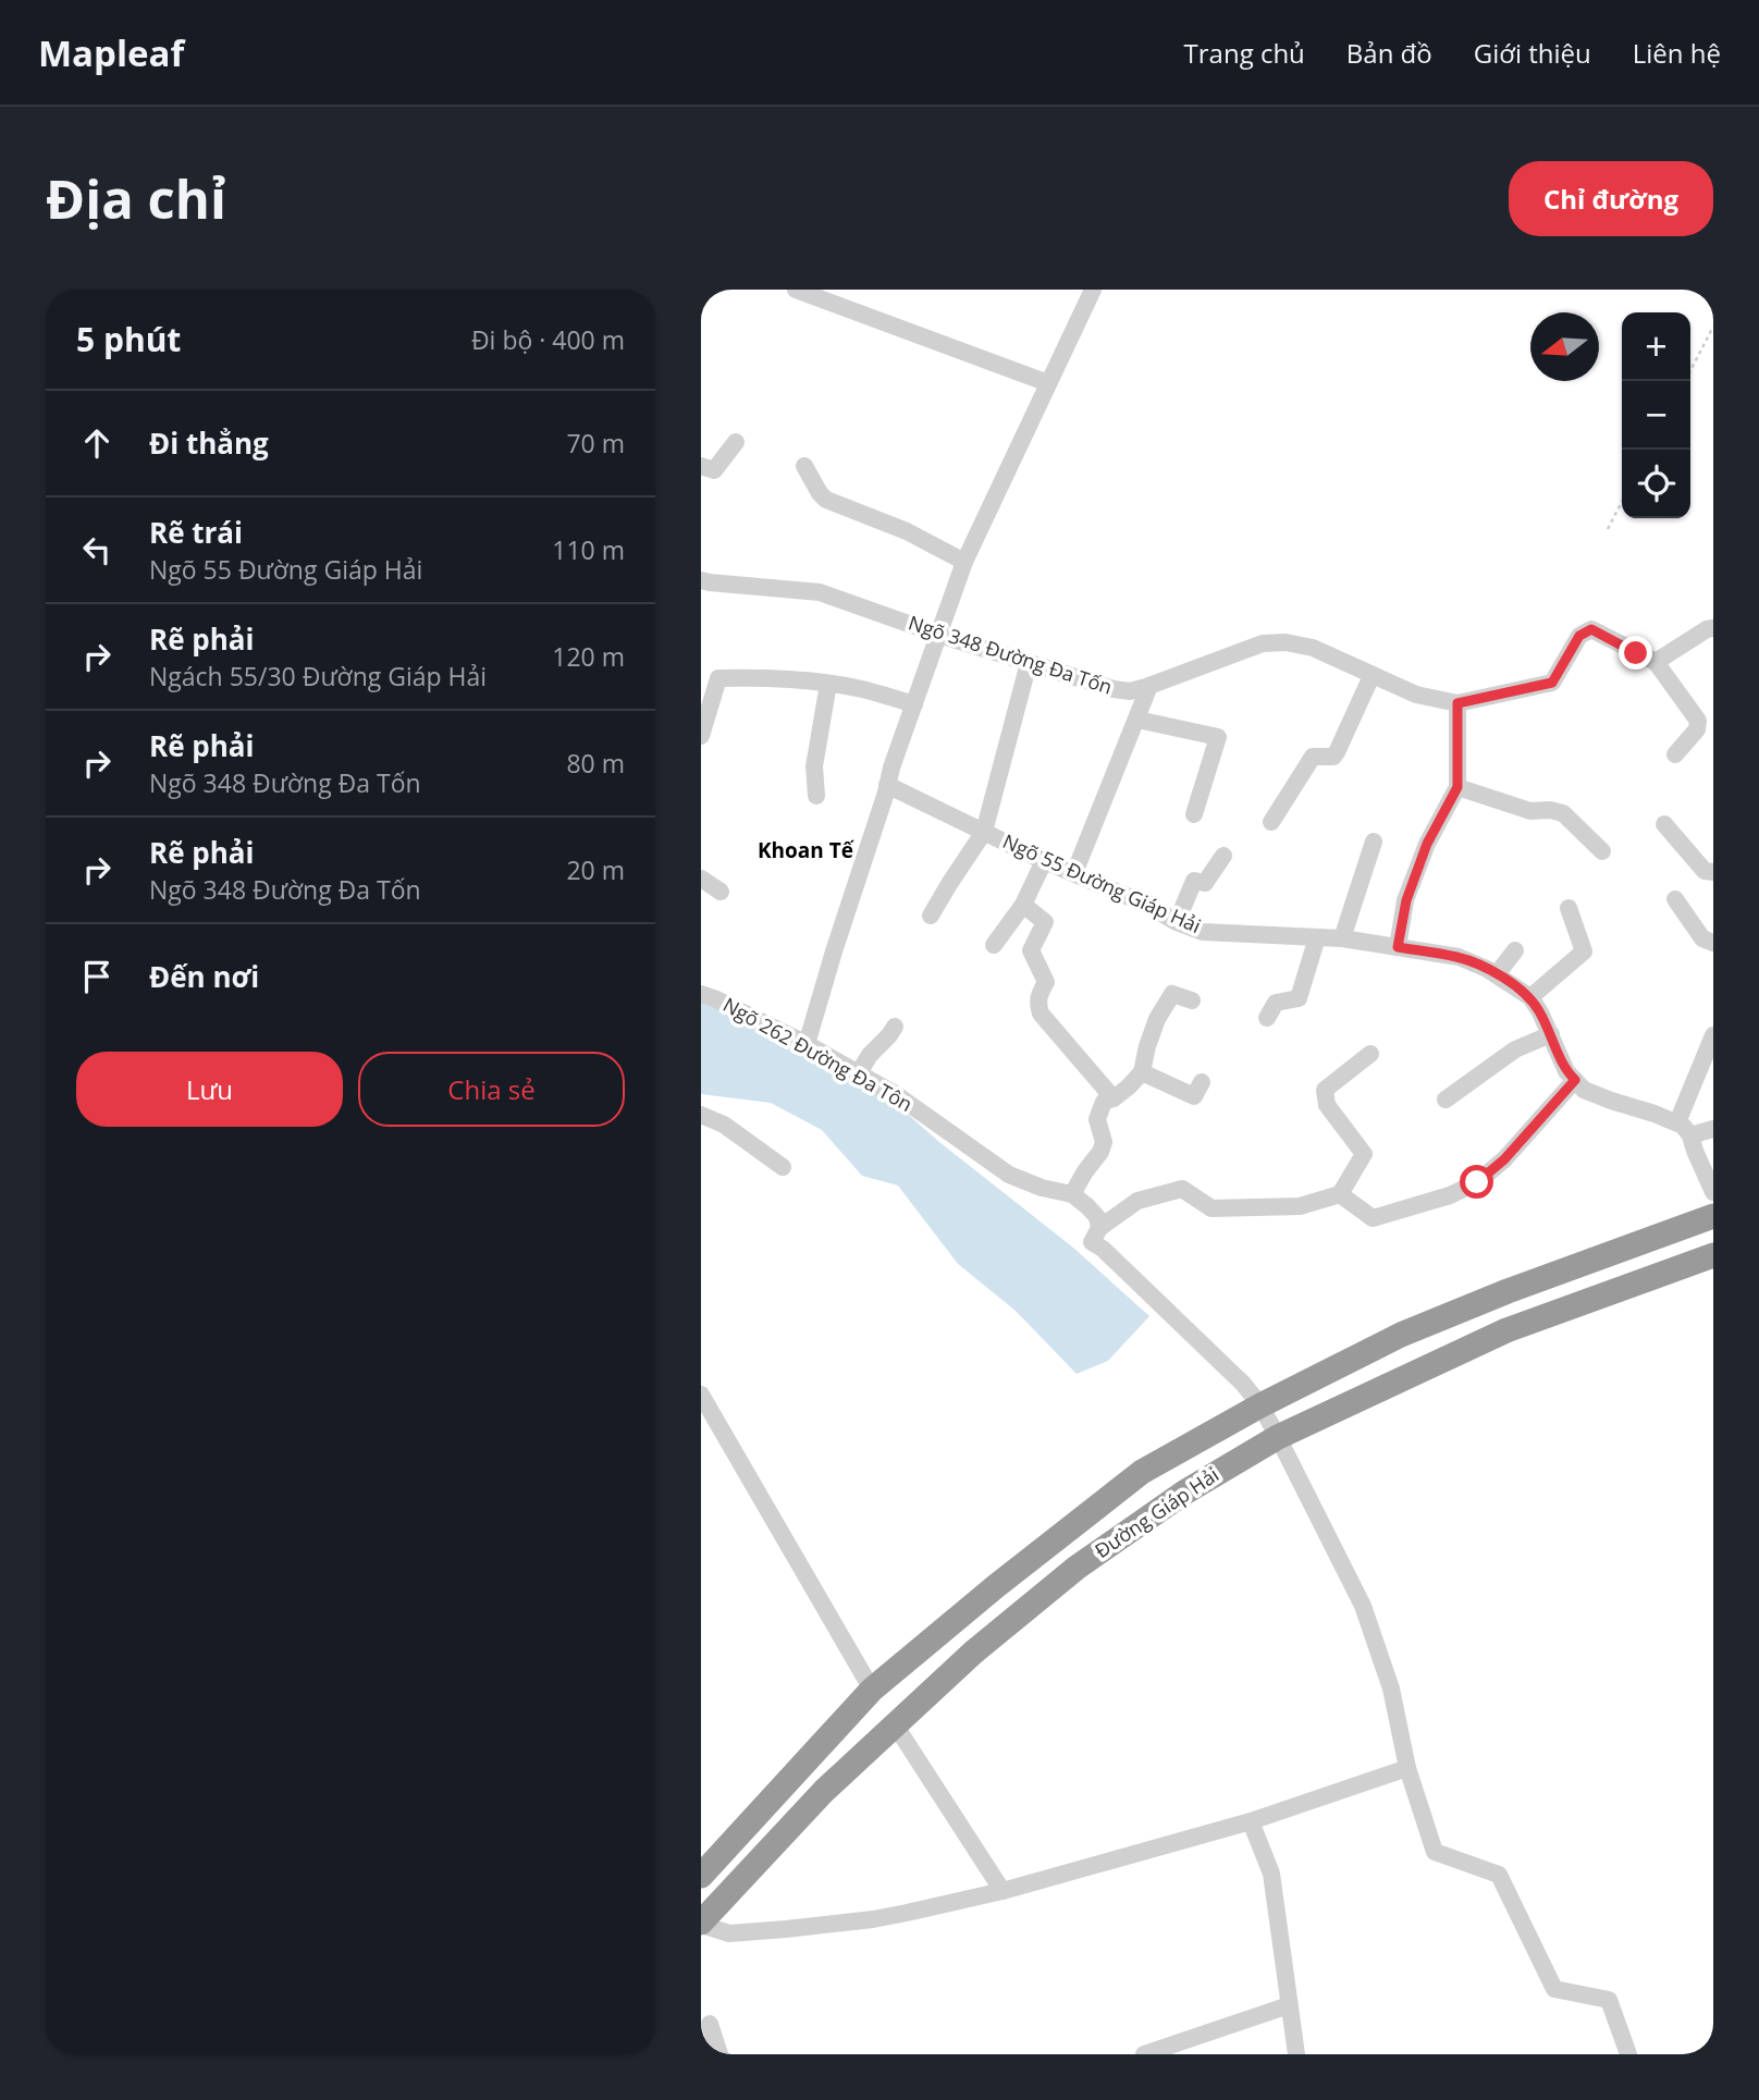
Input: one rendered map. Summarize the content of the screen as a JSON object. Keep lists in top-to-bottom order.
{
  "streets": {
    "highway": ["Đường Giáp Hải"],
    "street": ["Ngõ 348 Đường Đa Tốn", "Ngõ 55 Đường Giáp Hải", "Ngõ 262 Đường Đa Tôn"]
  },
  "districts": ["Khoan Tế"],
  "north": "left",
  "page": {
    "header": "Mapleaf",
    "nav": [
      "Trang chủ",
      "Bản đồ",
      "Giới thiệu",
      "Liên hệ"
    ],
    "buttons": [
      "Chỉ đường",
      ["Lưu", "Chia sẻ"]
    ],
    "title": "Địa chỉ",
    "heading": ["5 phút", "Đi bộ · 400 m"],
    "map_buttons": ["+", "−"],
    "list": [
      ["Đi thẳng", "70 m"],
      ["Rẽ trái", "Ngõ 55 Đường Giáp Hải", "110 m"],
      ["Rẽ phải", "Ngách 55/30 Đường Giáp Hải", "120 m"],
      ["Rẽ phải", "Ngõ 348 Đường Đa Tốn", "80 m"],
      ["Rẽ phải", "Ngõ 348 Đường Đa Tốn", "20 m"],
      "Đến nơi"
    ]
  }
}
